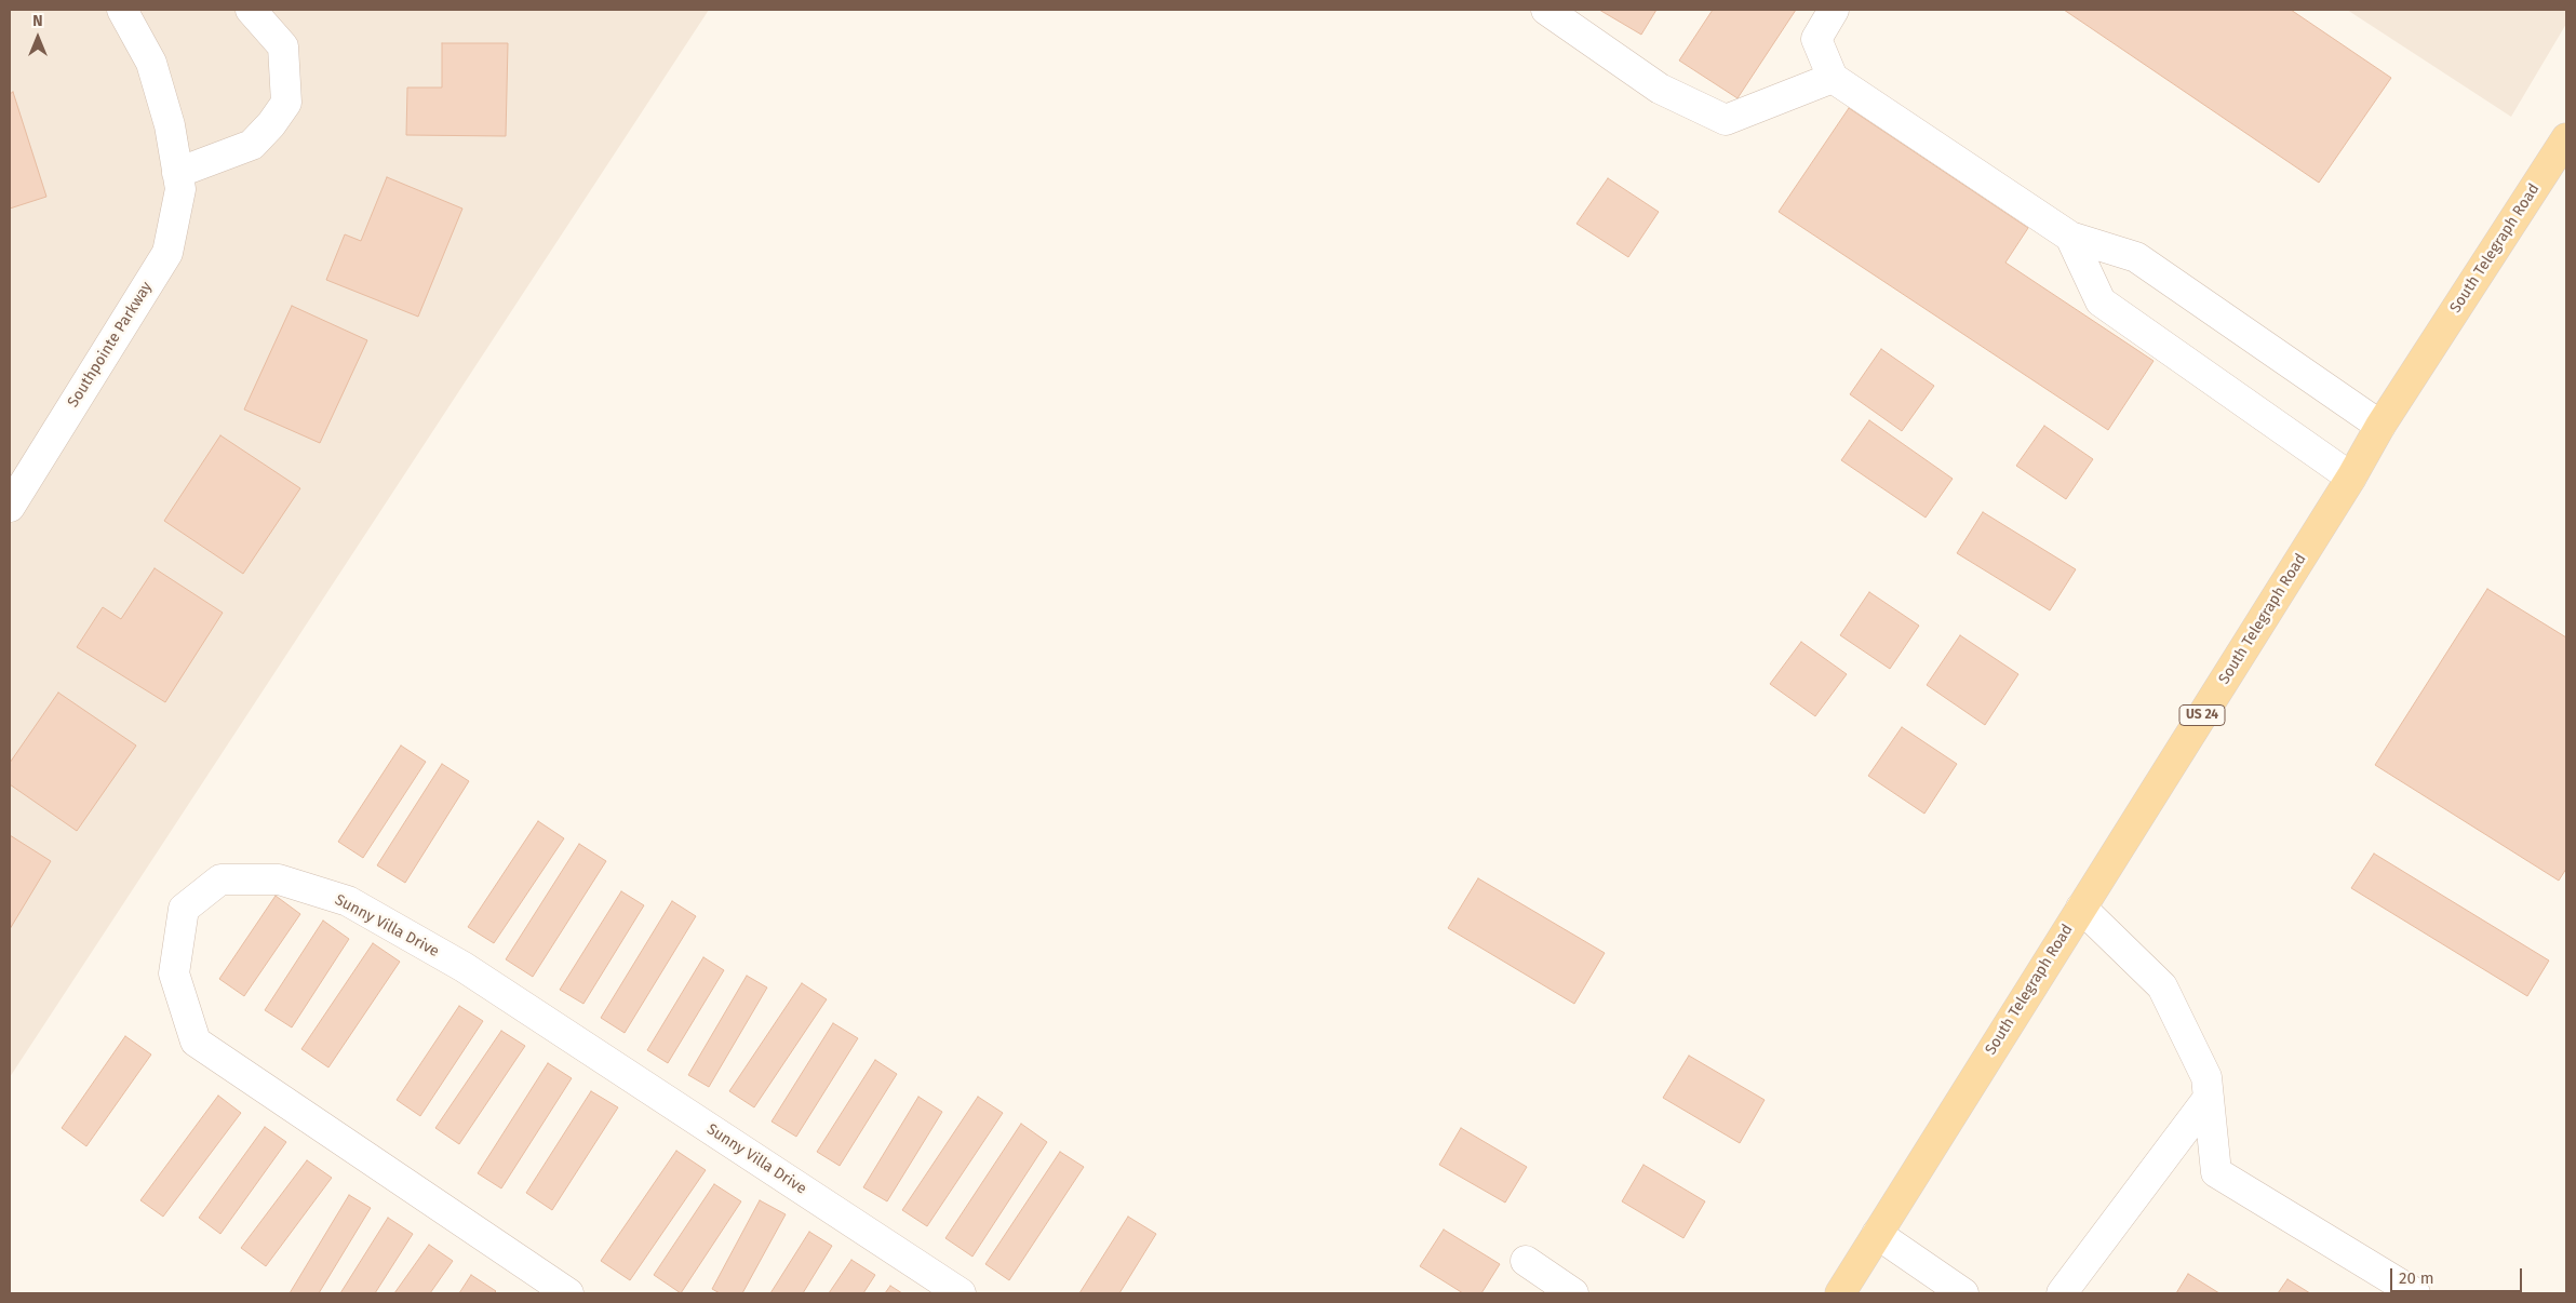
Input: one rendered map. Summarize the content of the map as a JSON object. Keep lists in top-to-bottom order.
{
  "streets": {
    "main road": ["South Telegraph Road", "US 24"],
    "street": ["Southpointe Parkway", "Sunny Villa Drive"]
  },
  "scale_bar": "20 m",
  "north": "top"
}
